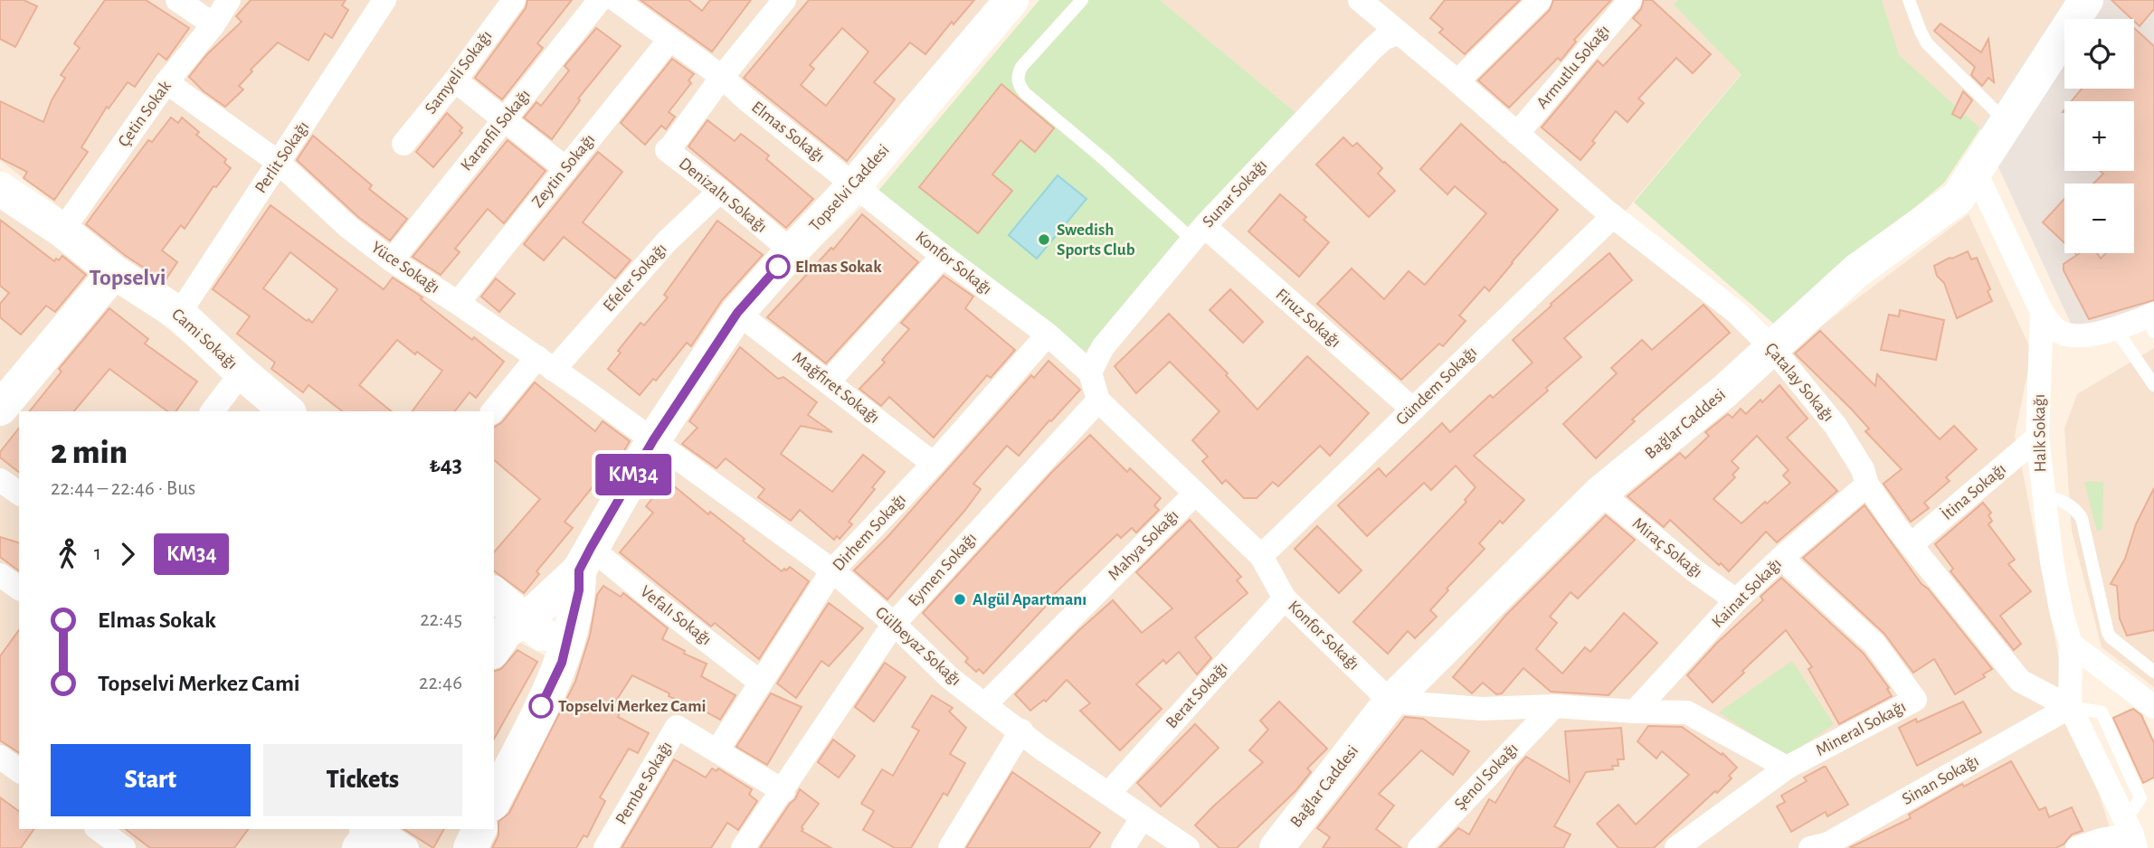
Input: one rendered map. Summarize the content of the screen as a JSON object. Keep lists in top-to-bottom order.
{
  "streets": {
    "street": [
      "Armutlu Sokağı",
      "Samyeli Sokağı",
      "Çetin Sokak",
      "Karanfil Sokağı",
      "Elmas Sokağı",
      "Perlit Sokağı",
      "Zeytin Sokağı",
      "Topselvi Caddesi",
      "Sunar Sokağı",
      "Denizaltı Sokağı",
      "Konfor Sokağı",
      "Yüce Sokağı",
      "Efeler Sokağı",
      "Firuz Sokağı",
      "Cami Sokağı",
      "Çatalay Sokağı",
      "Gündem Sokağı",
      "Mağfiret Sokağı",
      "Bağlar Caddesi",
      "Halk Sokağı",
      "İtina Sokağı",
      "Dirhem Sokağı",
      "Mahya Sokağı",
      "Miraç Sokağı",
      "Eymen Sokağı",
      "Kainat Sokağı",
      "Vefalı Sokağı",
      "Gülbeyaz Sokağı",
      "Berat Sokağı",
      "Mineral Sokağı",
      "Şenol Sokağı",
      "Sinan Sokağı",
      "Pembe Sokağı"
    ]
  },
  "crossings": [
    ["Armutlu Sokağı", "Çatalay Sokağı"],
    ["Çetin Sokak", "Yüce Sokağı"],
    ["Çetin Sokak", "Cami Sokağı"],
    ["Karanfil Sokağı", "Yüce Sokağı"],
    ["Elmas Sokağı", "Topselvi Caddesi"],
    ["Elmas Sokağı", "Denizaltı Sokağı"],
    ["Elmas Sokağı", "Konfor Sokağı"],
    ["Perlit Sokağı", "Yüce Sokağı"],
    ["Perlit Sokağı", "Cami Sokağı"],
    ["Zeytin Sokağı", "Yüce Sokağı"],
    ["Topselvi Caddesi", "Denizaltı Sokağı"],
    ["Topselvi Caddesi", "Konfor Sokağı"],
    ["Topselvi Caddesi", "Yüce Sokağı"],
    ["Topselvi Caddesi", "Mağfiret Sokağı"],
    ["Topselvi Caddesi", "Vefalı Sokağı"],
    ["Topselvi Caddesi", "Gülbeyaz Sokağı"],
    ["Sunar Sokağı", "Konfor Sokağı"],
    ["Sunar Sokağı", "Firuz Sokağı"],
    ["Sunar Sokağı", "Çatalay Sokağı"],
    ["Denizaltı Sokağı", "Efeler Sokağı"],
    ["Konfor Sokağı", "Gündem Sokağı"],
    ["Konfor Sokağı", "Bağlar Caddesi"],
    ["Konfor Sokağı", "Dirhem Sokağı"],
    ["Konfor Sokağı", "Mahya Sokağı"],
    ["Konfor Sokağı", "Eymen Sokağı"],
    ["Konfor Sokağı", "Berat Sokağı"],
    ["Yüce Sokağı", "Efeler Sokağı"],
    ["Yüce Sokağı", "Gülbeyaz Sokağı"],
    ["Firuz Sokağı", "Gündem Sokağı"],
    ["Çatalay Sokağı", "Gündem Sokağı"],
    ["Çatalay Sokağı", "Bağlar Caddesi"],
    ["Çatalay Sokağı", "Halk Sokağı"],
    ["Çatalay Sokağı", "İtina Sokağı"],
    ["Çatalay Sokağı", "Kainat Sokağı"],
    ["Çatalay Sokağı", "Sinan Sokağı"],
    ["Mağfiret Sokağı", "Dirhem Sokağı"],
    ["Bağlar Caddesi", "Halk Sokağı"],
    ["Bağlar Caddesi", "Miraç Sokağı"],
    ["Halk Sokağı", "İtina Sokağı"],
    ["Halk Sokağı", "Sinan Sokağı"],
    ["Dirhem Sokağı", "Vefalı Sokağı"],
    ["Dirhem Sokağı", "Gülbeyaz Sokağı"],
    ["Dirhem Sokağı", "Pembe Sokağı"],
    ["Mahya Sokağı", "Gülbeyaz Sokağı"],
    ["Miraç Sokağı", "Kainat Sokağı"],
    ["Eymen Sokağı", "Gülbeyaz Sokağı"],
    ["Eymen Sokağı", "Pembe Sokağı"],
    ["Kainat Sokağı", "Mineral Sokağı"],
    ["Gülbeyaz Sokağı", "Berat Sokağı"]
  ],
  "districts": ["Topselvi"],
  "places": [
    "Swedish Sports Club",
    "Elmas Sokak",
    "Algül Apartmanı",
    "Topselvi Merkez Cami"
  ],
  "lines": ["bus line KM34"],
  "page": {
    "on_map": "KM34",
    "map_buttons": ["+", "−"],
    "heading": ["2 min", "22:44 – 22:46 · Bus", "₺43"],
    "legs": ["1", "KM34"],
    "list": [
      {
        "name": "Elmas Sokak",
        "value": "22:45"
      },
      {
        "name": "Topselvi Merkez Cami",
        "value": "22:46"
      }
    ],
    "buttons": ["Start", "Tickets"]
  }
}
